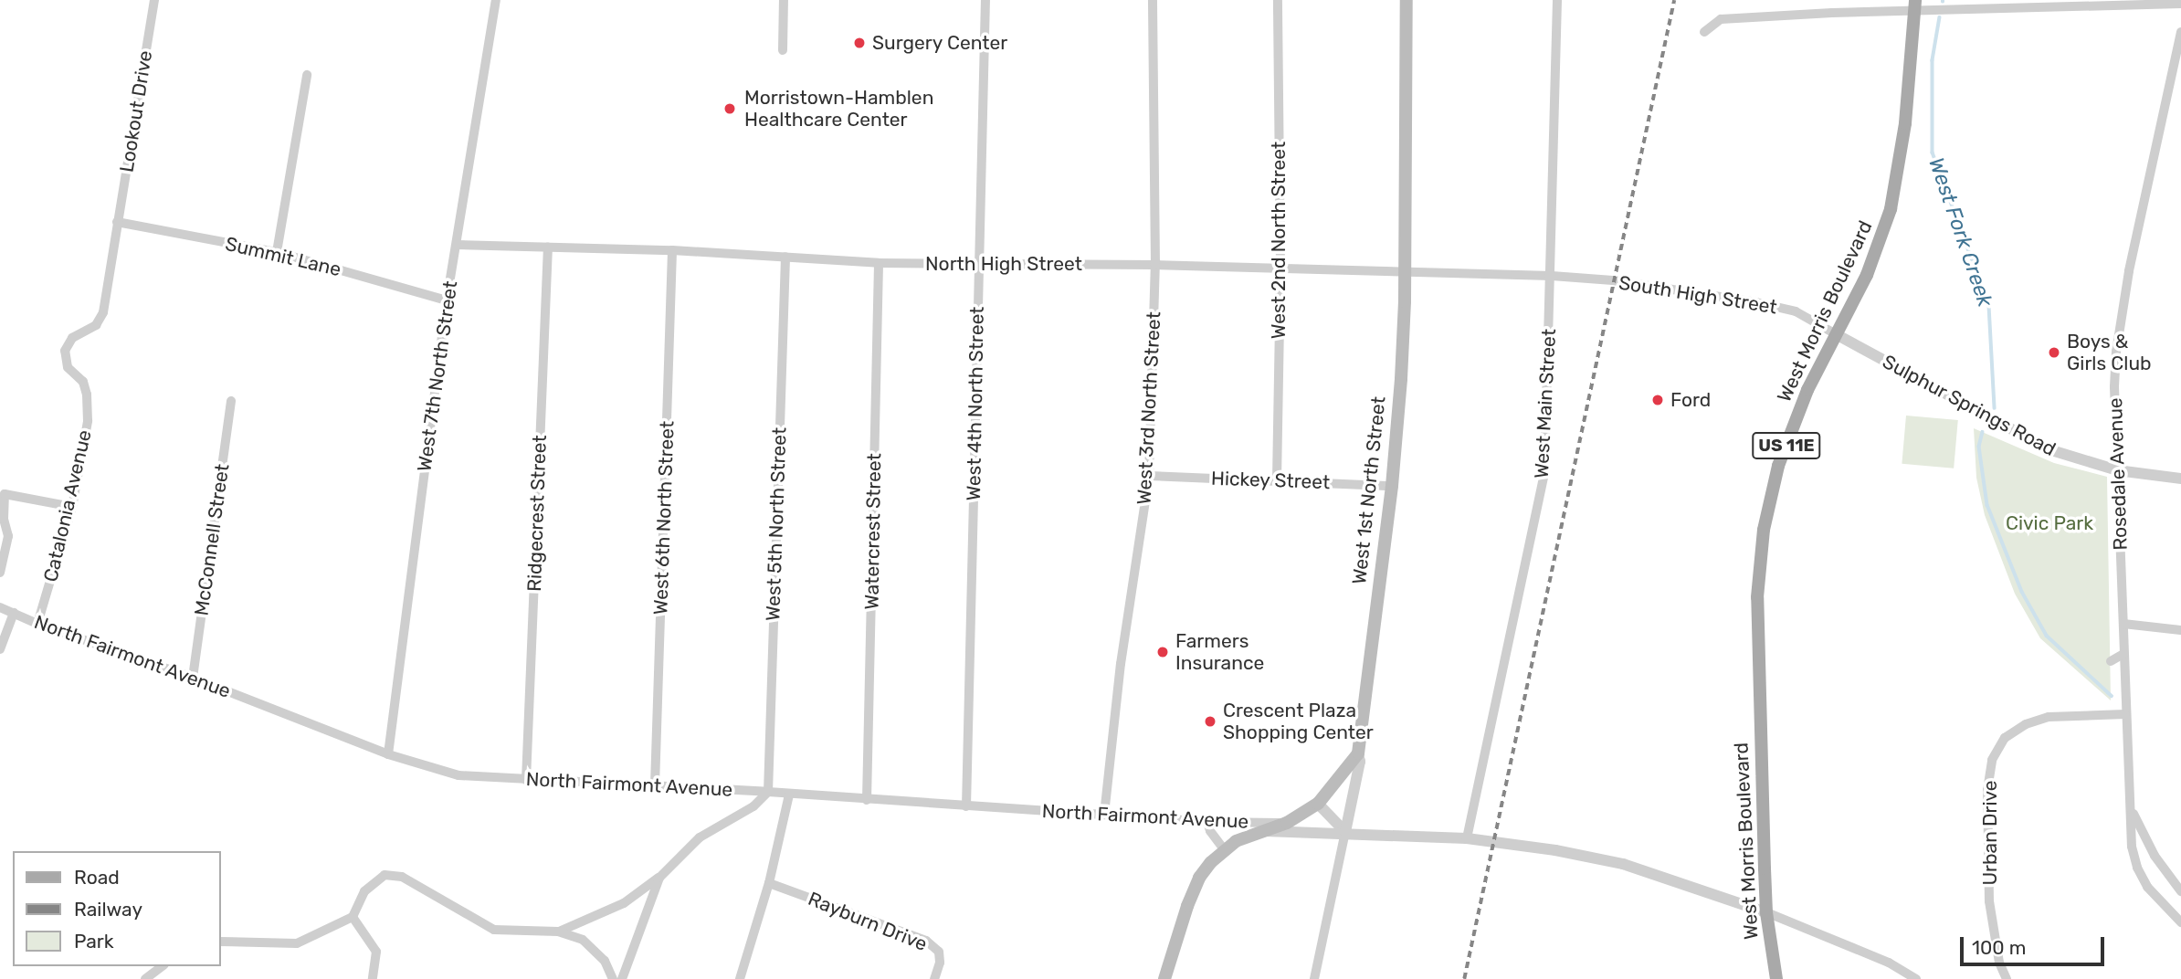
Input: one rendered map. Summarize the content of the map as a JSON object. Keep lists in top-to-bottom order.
{
  "streets": {
    "main road": ["West Morris Boulevard", "US 11E", "West 1st North Street"],
    "street": [
      "Lookout Drive",
      "West 2nd North Street",
      "Summit Lane",
      "North High Street",
      "South High Street",
      "West 7th North Street",
      "West 4th North Street",
      "West Main Street",
      "Sulphur Springs Road",
      "West 3rd North Street",
      "Rosedale Avenue",
      "Hickey Street",
      "Catalonia Avenue",
      "Ridgecrest Street",
      "West 6th North Street",
      "West 5th North Street",
      "Watercrest Street",
      "McConnell Street",
      "North Fairmont Avenue",
      "Urban Drive",
      "Rayburn Drive"
    ]
  },
  "crossings": [
    ["Lookout Drive", "Summit Lane"],
    ["Lookout Drive", "Catalonia Avenue"],
    ["West 2nd North Street", "North High Street"],
    ["West 2nd North Street", "Hickey Street"],
    ["Summit Lane", "West 7th North Street"],
    ["Summit Lane", "Catalonia Avenue"],
    ["North High Street", "South High Street"],
    ["North High Street", "West 7th North Street"],
    ["North High Street", "West 4th North Street"],
    ["North High Street", "West Main Street"],
    ["North High Street", "West 3rd North Street"],
    ["North High Street", "West 1st North Street"],
    ["North High Street", "Ridgecrest Street"],
    ["North High Street", "West 6th North Street"],
    ["North High Street", "West 5th North Street"],
    ["North High Street", "Watercrest Street"],
    ["South High Street", "West Morris Boulevard"],
    ["South High Street", "West Main Street"],
    ["South High Street", "Sulphur Springs Road"],
    ["West Morris Boulevard", "Sulphur Springs Road"],
    ["West 7th North Street", "North Fairmont Avenue"],
    ["West 4th North Street", "North Fairmont Avenue"],
    ["Sulphur Springs Road", "Rosedale Avenue"],
    ["West 3rd North Street", "Hickey Street"],
    ["West 3rd North Street", "North Fairmont Avenue"],
    ["Rosedale Avenue", "Urban Drive"],
    ["Hickey Street", "West 1st North Street"],
    ["Catalonia Avenue", "North Fairmont Avenue"],
    ["Ridgecrest Street", "North Fairmont Avenue"],
    ["West 6th North Street", "North Fairmont Avenue"],
    ["West 5th North Street", "North Fairmont Avenue"],
    ["Watercrest Street", "North Fairmont Avenue"],
    ["McConnell Street", "North Fairmont Avenue"]
  ],
  "water": ["West Fork Creek"],
  "parks": ["Civic Park"],
  "places": [
    "Surgery Center",
    "Morristown-Hamblen Healthcare Center",
    "Boys & Girls Club",
    "Ford",
    "Farmers Insurance",
    "Crescent Plaza Shopping Center"
  ],
  "legend": ["Road", "Railway", "Park"],
  "scale_bar": "100 m"
}
